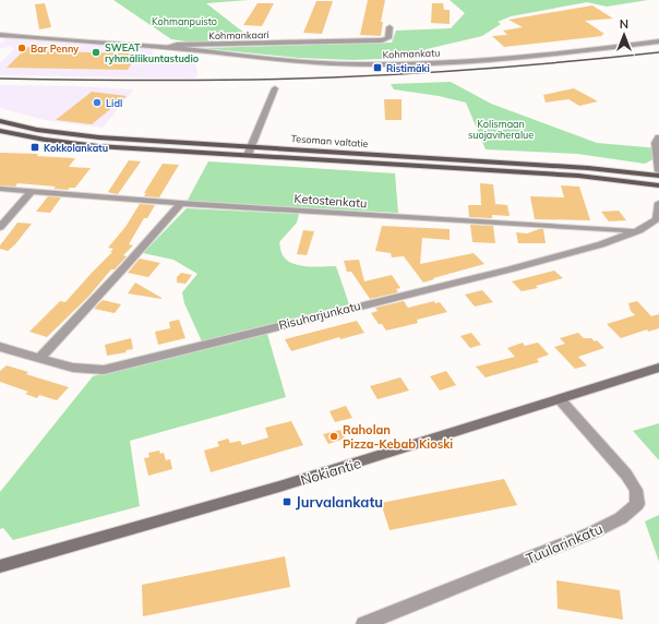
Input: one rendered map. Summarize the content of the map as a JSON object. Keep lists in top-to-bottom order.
{
  "streets": {
    "main road": ["Tesoman valtatie", "Nokiantie"],
    "street": [
      "Kohmankaari",
      "Kohmankatu",
      "Ketostenkatu",
      "Risuharjunkatu",
      "Tuularinkatu"
    ]
  },
  "crossings": [
    ["Kohmankaari", "Kohmankatu"],
    ["Ketostenkatu", "Risuharjunkatu"],
    ["Nokiantie", "Tuularinkatu"]
  ],
  "parks": ["Kohmanpuisto", "Kolismaan suojaviheralue"],
  "places": {
    "other": [
      "Bar Penny",
      "SWEAT ryhmäliikuntastudio",
      "Lidl",
      "Raholan Pizza-Kebab Kioski"
    ],
    "transit": ["Ristimäki", "Kokkolankatu", "Jurvalankatu"]
  },
  "north": "top"
}
